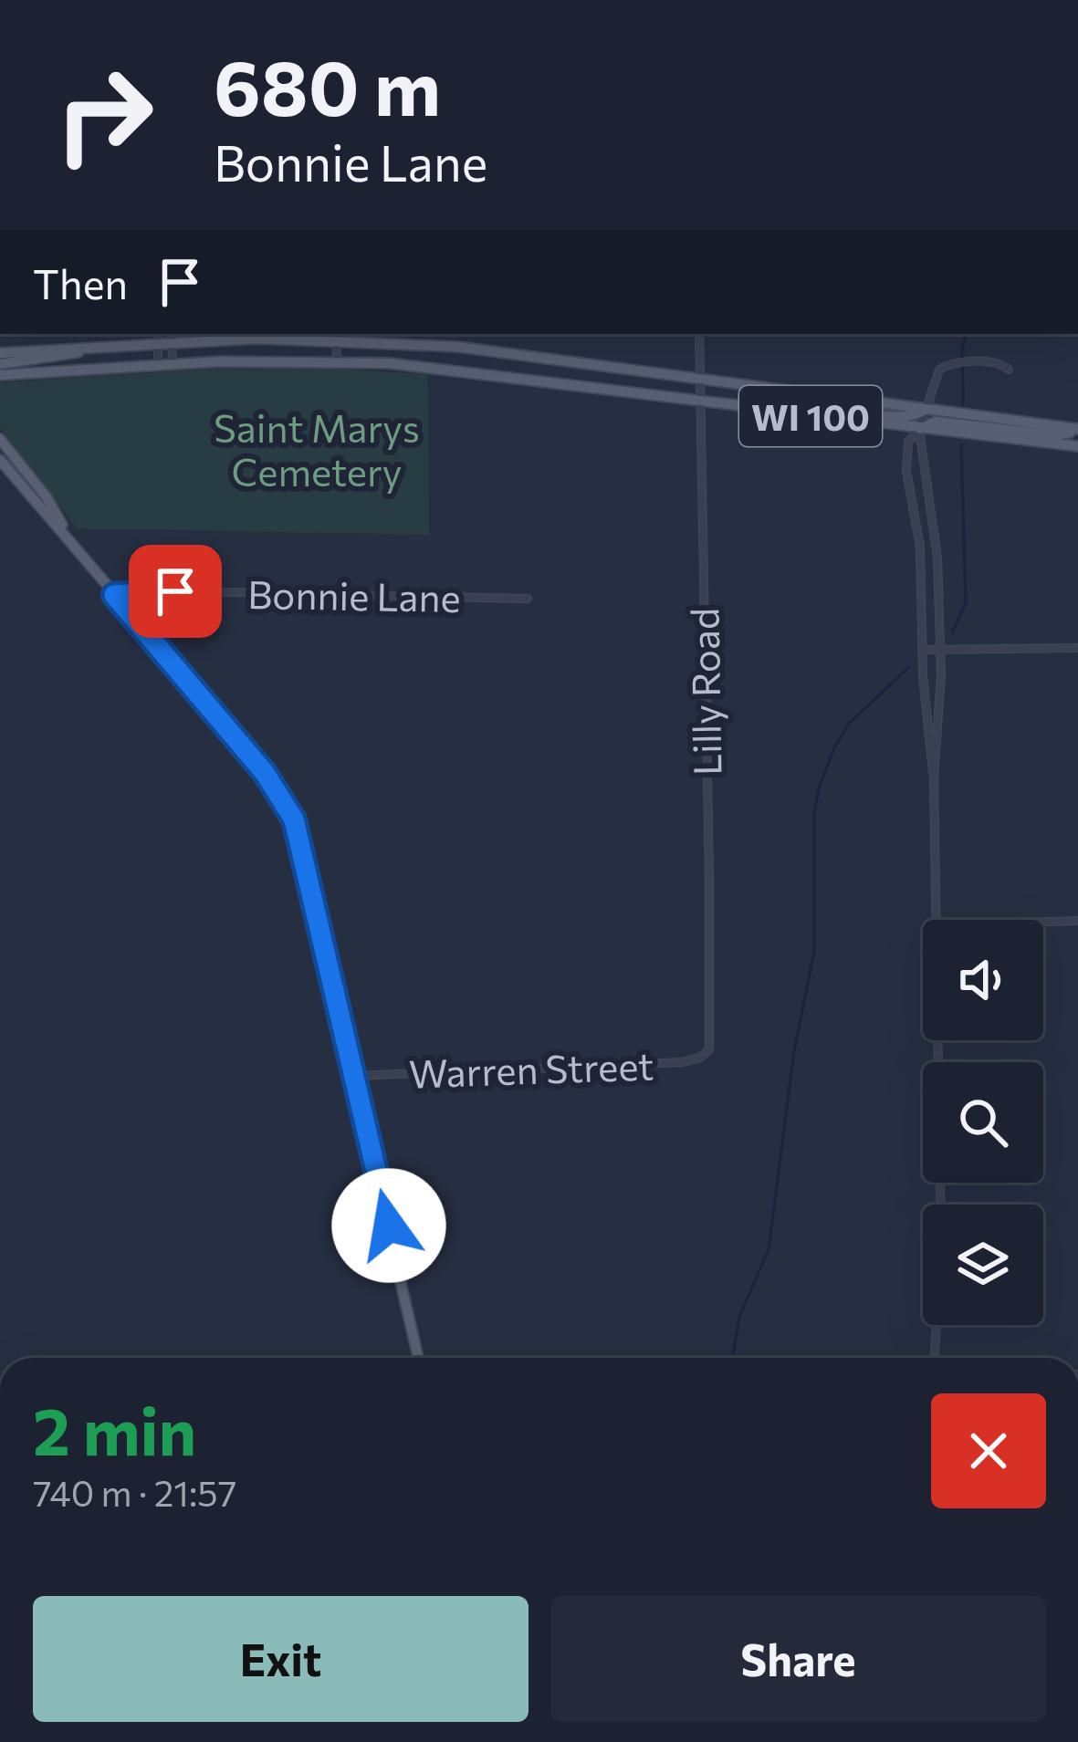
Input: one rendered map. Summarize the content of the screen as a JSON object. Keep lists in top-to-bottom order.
{
  "streets": {
    "main road": ["WI 100"],
    "street": ["Bonnie Lane", "Lilly Road", "Warren Street"]
  },
  "crossings": [
    ["WI 100", "Lilly Road"],
    ["Lilly Road", "Warren Street"]
  ],
  "parks": ["Saint Marys Cemetery"],
  "page": {
    "turn": ["680 m", "Bonnie Lane"],
    "then": "Then",
    "heading": ["2 min", "740 m · 21:57"],
    "buttons": ["Exit", "Share"]
  }
}
